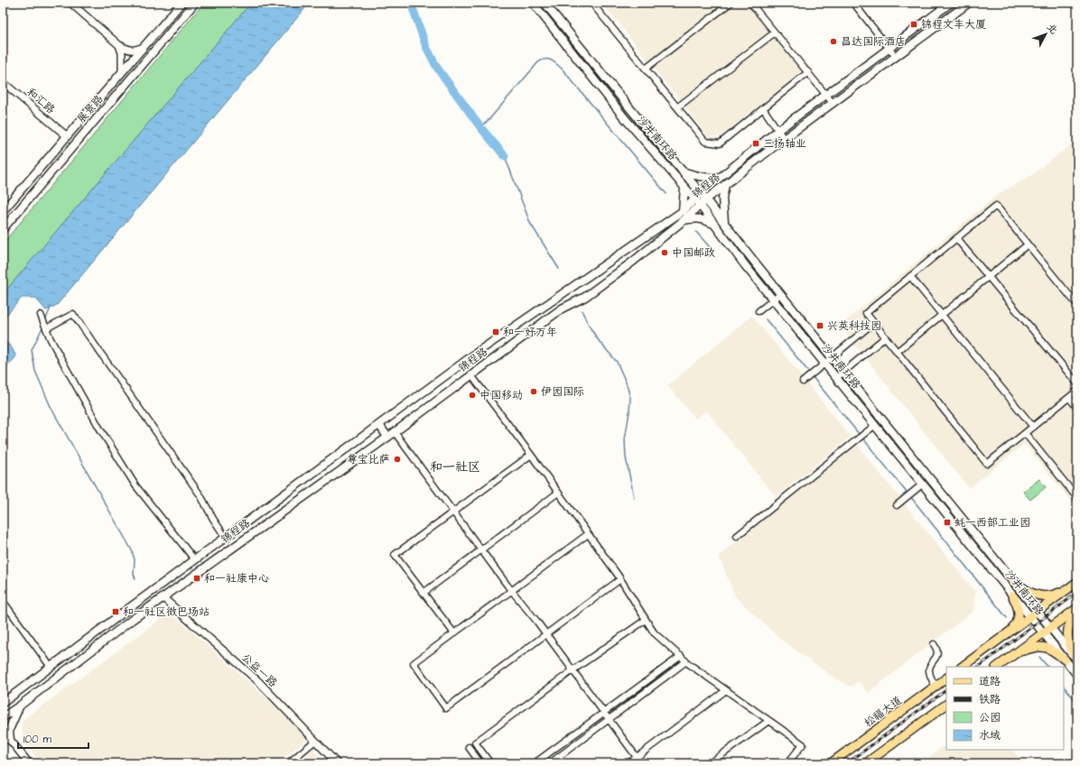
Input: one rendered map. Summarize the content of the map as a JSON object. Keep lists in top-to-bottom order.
{
  "streets": {
    "main road": [
      "展景路",
      "沙井南环路",
      "锦程路",
      "松福大道"
    ],
    "street": ["和汇路", "公益一路"]
  },
  "crossings": [
    ["和汇路", "展景路"],
    ["沙井南环路", "锦程路"],
    ["锦程路", "公益一路"]
  ],
  "districts": ["和一社区"],
  "places": {
    "transit": [
      "锦程文丰大厦",
      "三扬轴业",
      "兴英科技园",
      "和一好万年",
      "蚝一西部工业园",
      "和一社康中心",
      "和一社区微巴场站"
    ],
    "other": [
      "昌达国际酒店",
      "中国邮政",
      "伊园国际",
      "中国移动",
      "尊宝比萨"
    ]
  },
  "legend": [
    "道路",
    "铁路",
    "公园",
    "水域"
  ],
  "scale_bar": "100 m",
  "north": "top right"
}
